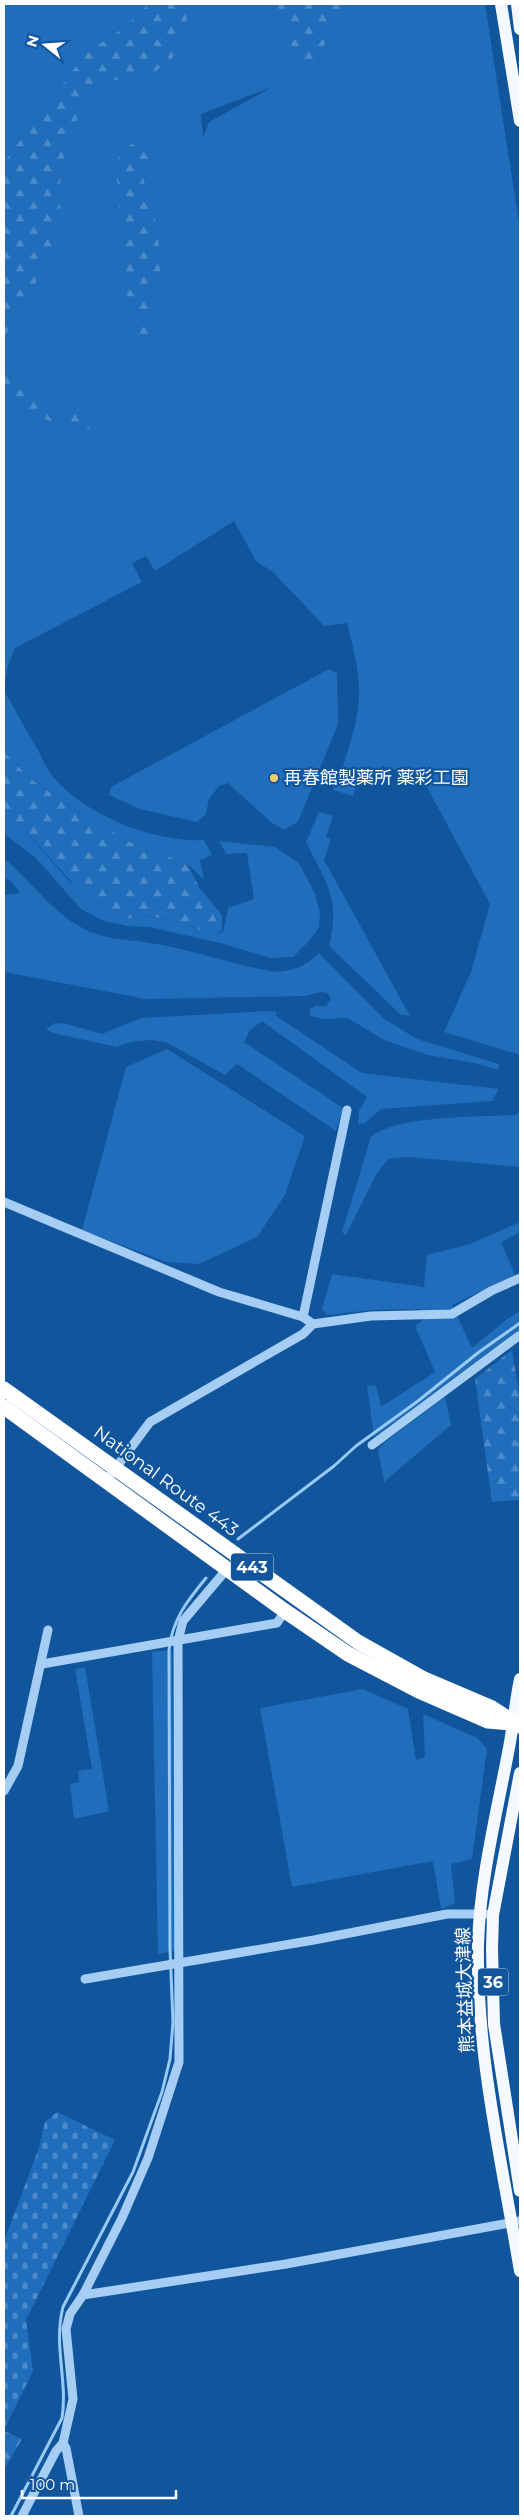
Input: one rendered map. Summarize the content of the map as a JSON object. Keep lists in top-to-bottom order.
{
  "streets": {
    "highway": ["National Route 443", "443"],
    "main road": ["36", "熊本益城大津線"]
  },
  "crossings": [
    ["National Route 443", "熊本益城大津線"]
  ],
  "places": ["再春館製薬所 薬彩工園"],
  "scale_bar": "100 m",
  "north": "left"
}
